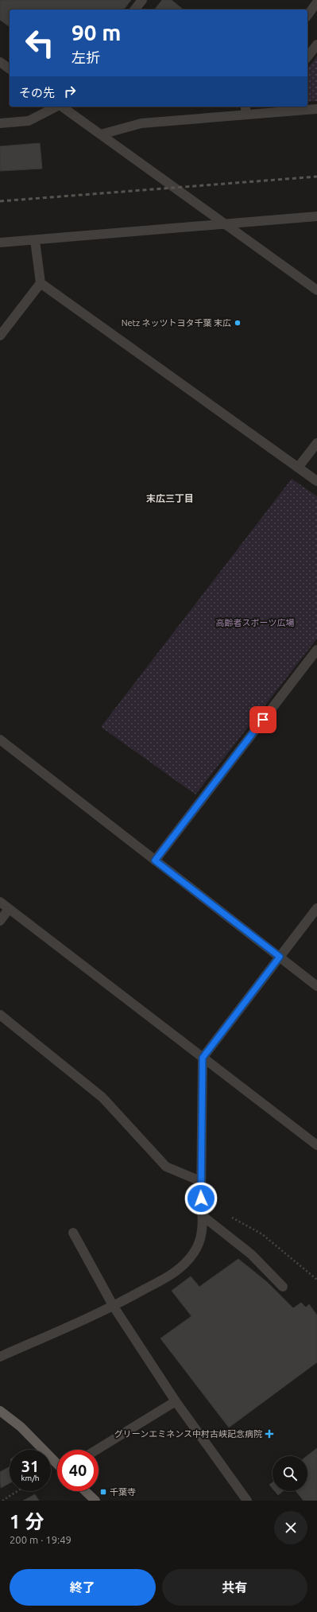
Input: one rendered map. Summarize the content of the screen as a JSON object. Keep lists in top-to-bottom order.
{
  "districts": ["末広三丁目"],
  "parks": ["高齢者スポーツ広場"],
  "places": {
    "other": ["Netz ネッツトヨタ千葉 末広"],
    "health": ["グリーンエミネンス中村古峡記念病院"],
    "transit": ["千葉寺"]
  },
  "page": {
    "turn": ["90 m", "左折"],
    "then": "その先",
    "speed": "31 km/h",
    "limit": "40",
    "heading": ["1 分", "200 m · 19:49"],
    "buttons": ["終了", "共有"]
  }
}
